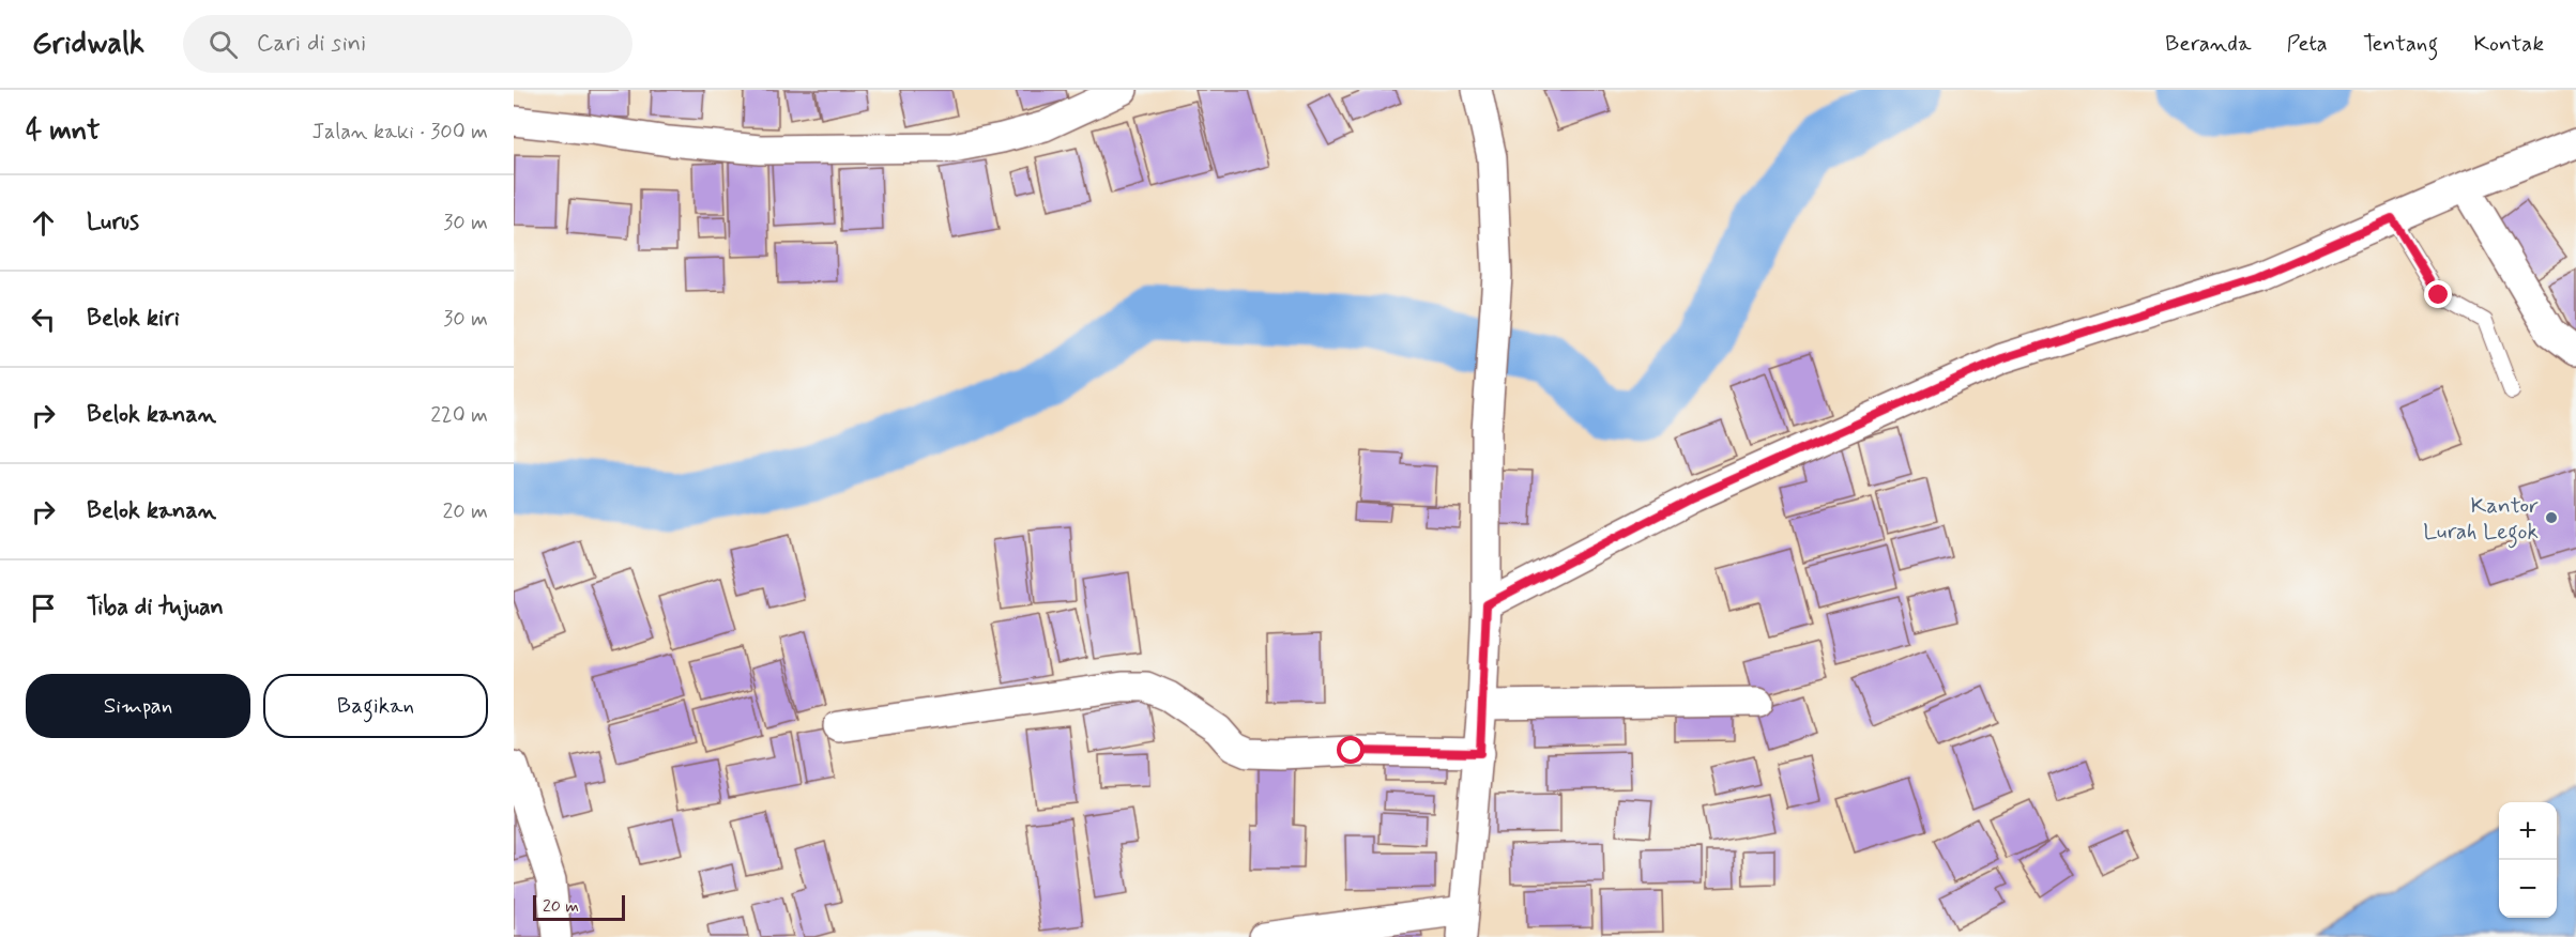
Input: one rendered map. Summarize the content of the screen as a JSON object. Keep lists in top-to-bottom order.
{
  "places": ["Kantor Lurah Legok"],
  "scale_bar": "20 m",
  "page": {
    "header": "Gridwalk",
    "search": "Cari di sini",
    "nav": [
      "Beranda",
      "Peta",
      "Tentang",
      "Kontak"
    ],
    "heading": ["4 mnt", "Jalan kaki · 300 m"],
    "list": [
      ["Lurus", "30 m"],
      ["Belok kiri", "30 m"],
      ["Belok kanan", "220 m"],
      ["Belok kanan", "20 m"],
      "Tiba di tujuan"
    ],
    "buttons": ["Simpan", "Bagikan"],
    "map_buttons": ["+", "−"],
    "scale": "20 m"
  }
}
